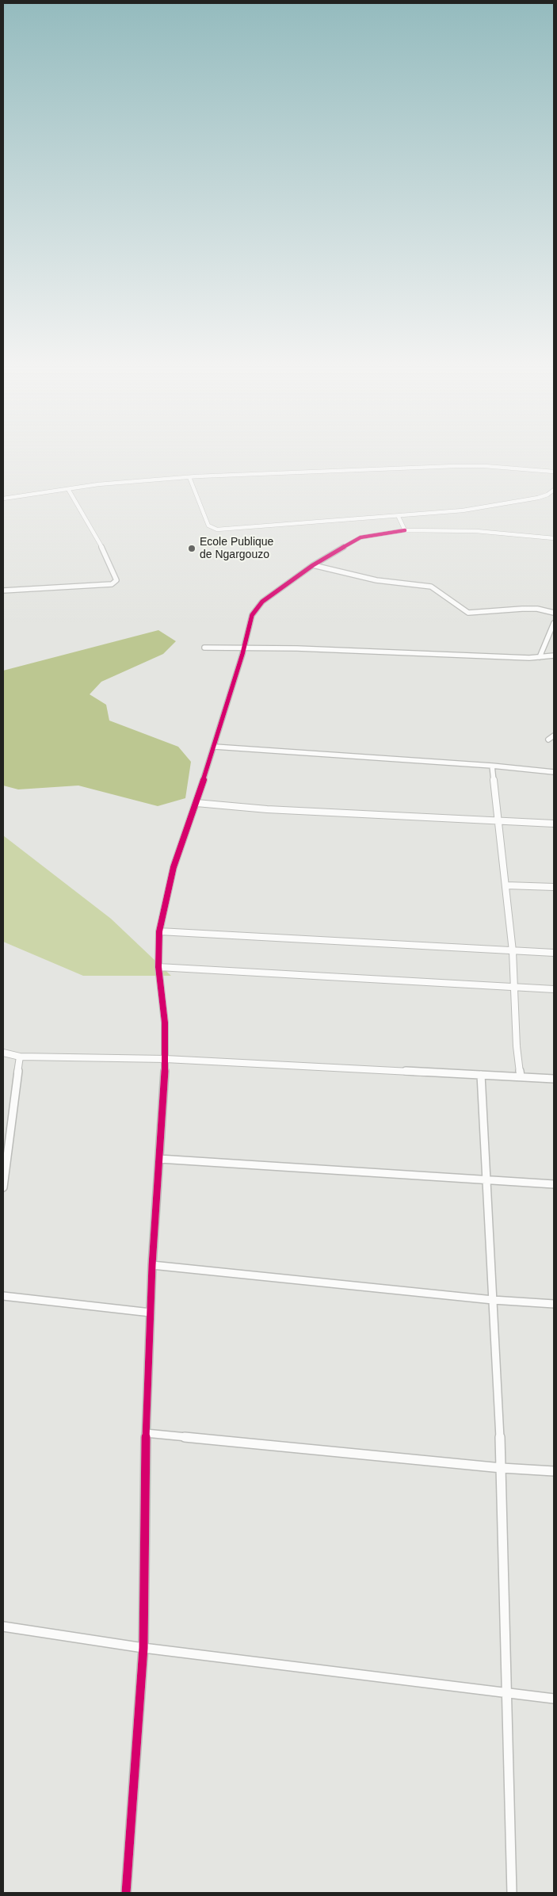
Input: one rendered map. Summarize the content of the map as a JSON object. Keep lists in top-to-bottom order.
{
  "places": ["Ecole Publique de Ngargouzo"]
}
